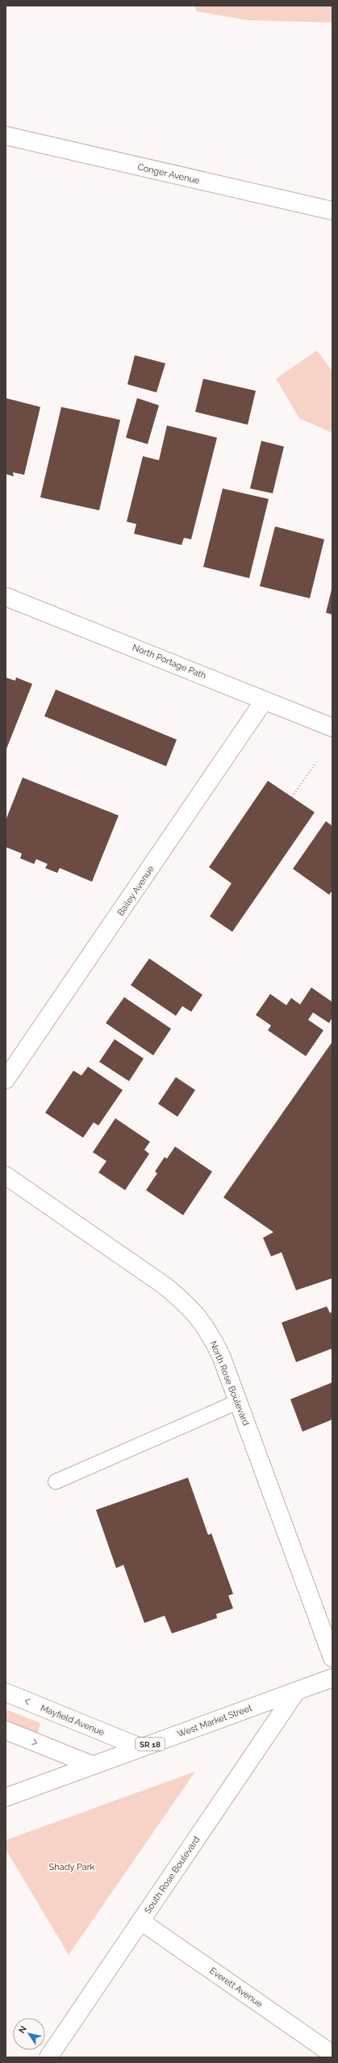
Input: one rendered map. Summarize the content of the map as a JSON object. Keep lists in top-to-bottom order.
{
  "streets": {
    "street": [
      "Conger Avenue",
      "North Portage Path",
      "Bailey Avenue",
      "North Rose Boulevard",
      "Mayfield Avenue",
      "West Market Street",
      "SR 18",
      "South Rose Boulevard",
      "Everett Avenue"
    ]
  },
  "crossings": [
    ["North Portage Path", "Bailey Avenue"],
    ["Mayfield Avenue", "West Market Street"],
    ["West Market Street", "South Rose Boulevard"],
    ["South Rose Boulevard", "Everett Avenue"]
  ],
  "parks": ["Shady Park"],
  "north": "top left"
}
